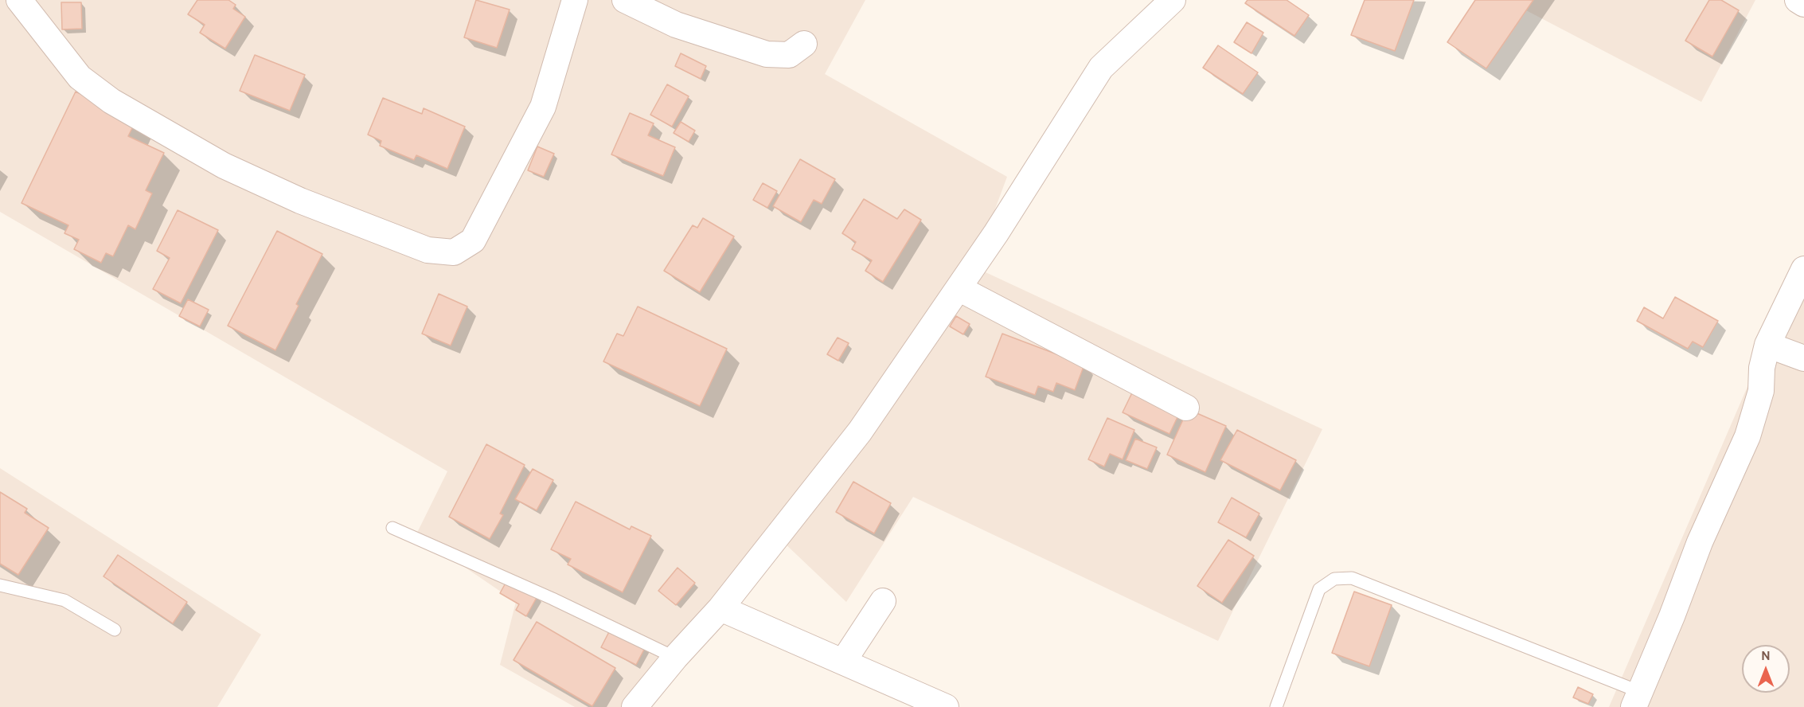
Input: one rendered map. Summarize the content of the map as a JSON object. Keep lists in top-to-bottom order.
{
  "north": "top"
}
